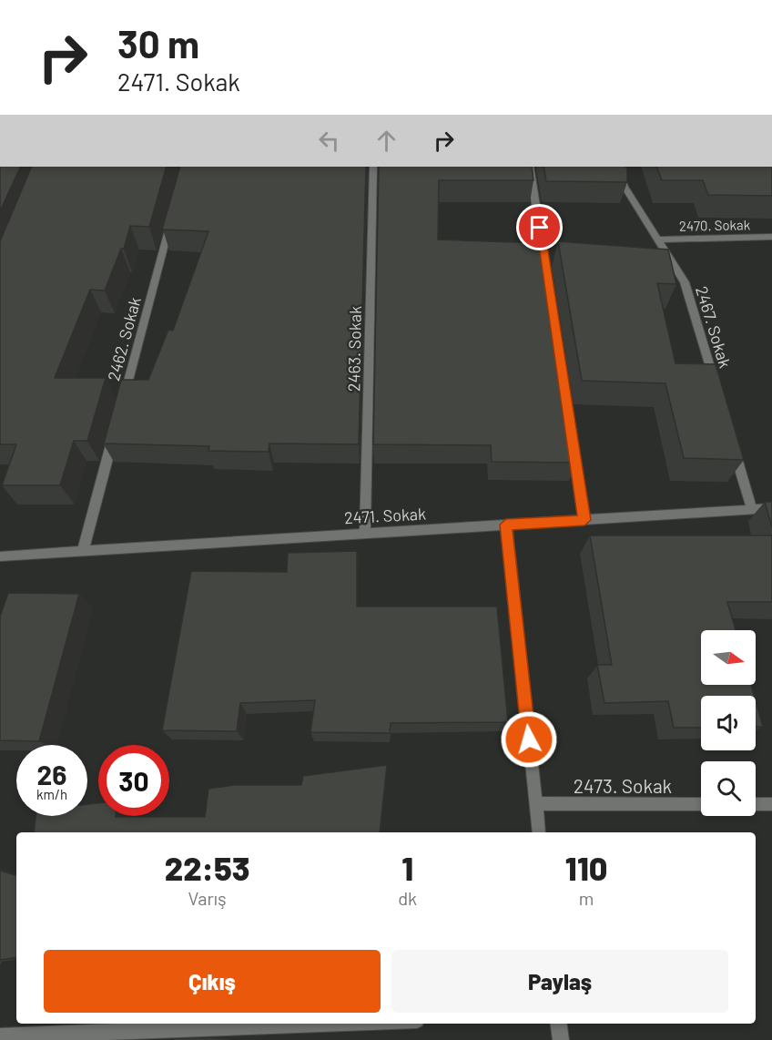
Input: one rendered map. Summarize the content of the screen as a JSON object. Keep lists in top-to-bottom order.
{
  "streets": {
    "street": [
      "2470. Sokak",
      "2467. Sokak",
      "2462. Sokak",
      "2463. Sokak",
      "2471. Sokak",
      "2473. Sokak"
    ]
  },
  "crossings": [
    ["2470. Sokak", "2467. Sokak"],
    ["2463. Sokak", "2471. Sokak"]
  ],
  "north": "right",
  "page": {
    "turn": ["30 m", "2471. Sokak"],
    "speed": "26 km/h",
    "limit": "30",
    "eta": [
      "22:53",
      "Varış",
      "1",
      "dk",
      "110",
      "m"
    ],
    "buttons": ["Çıkış", "Paylaş"]
  }
}
